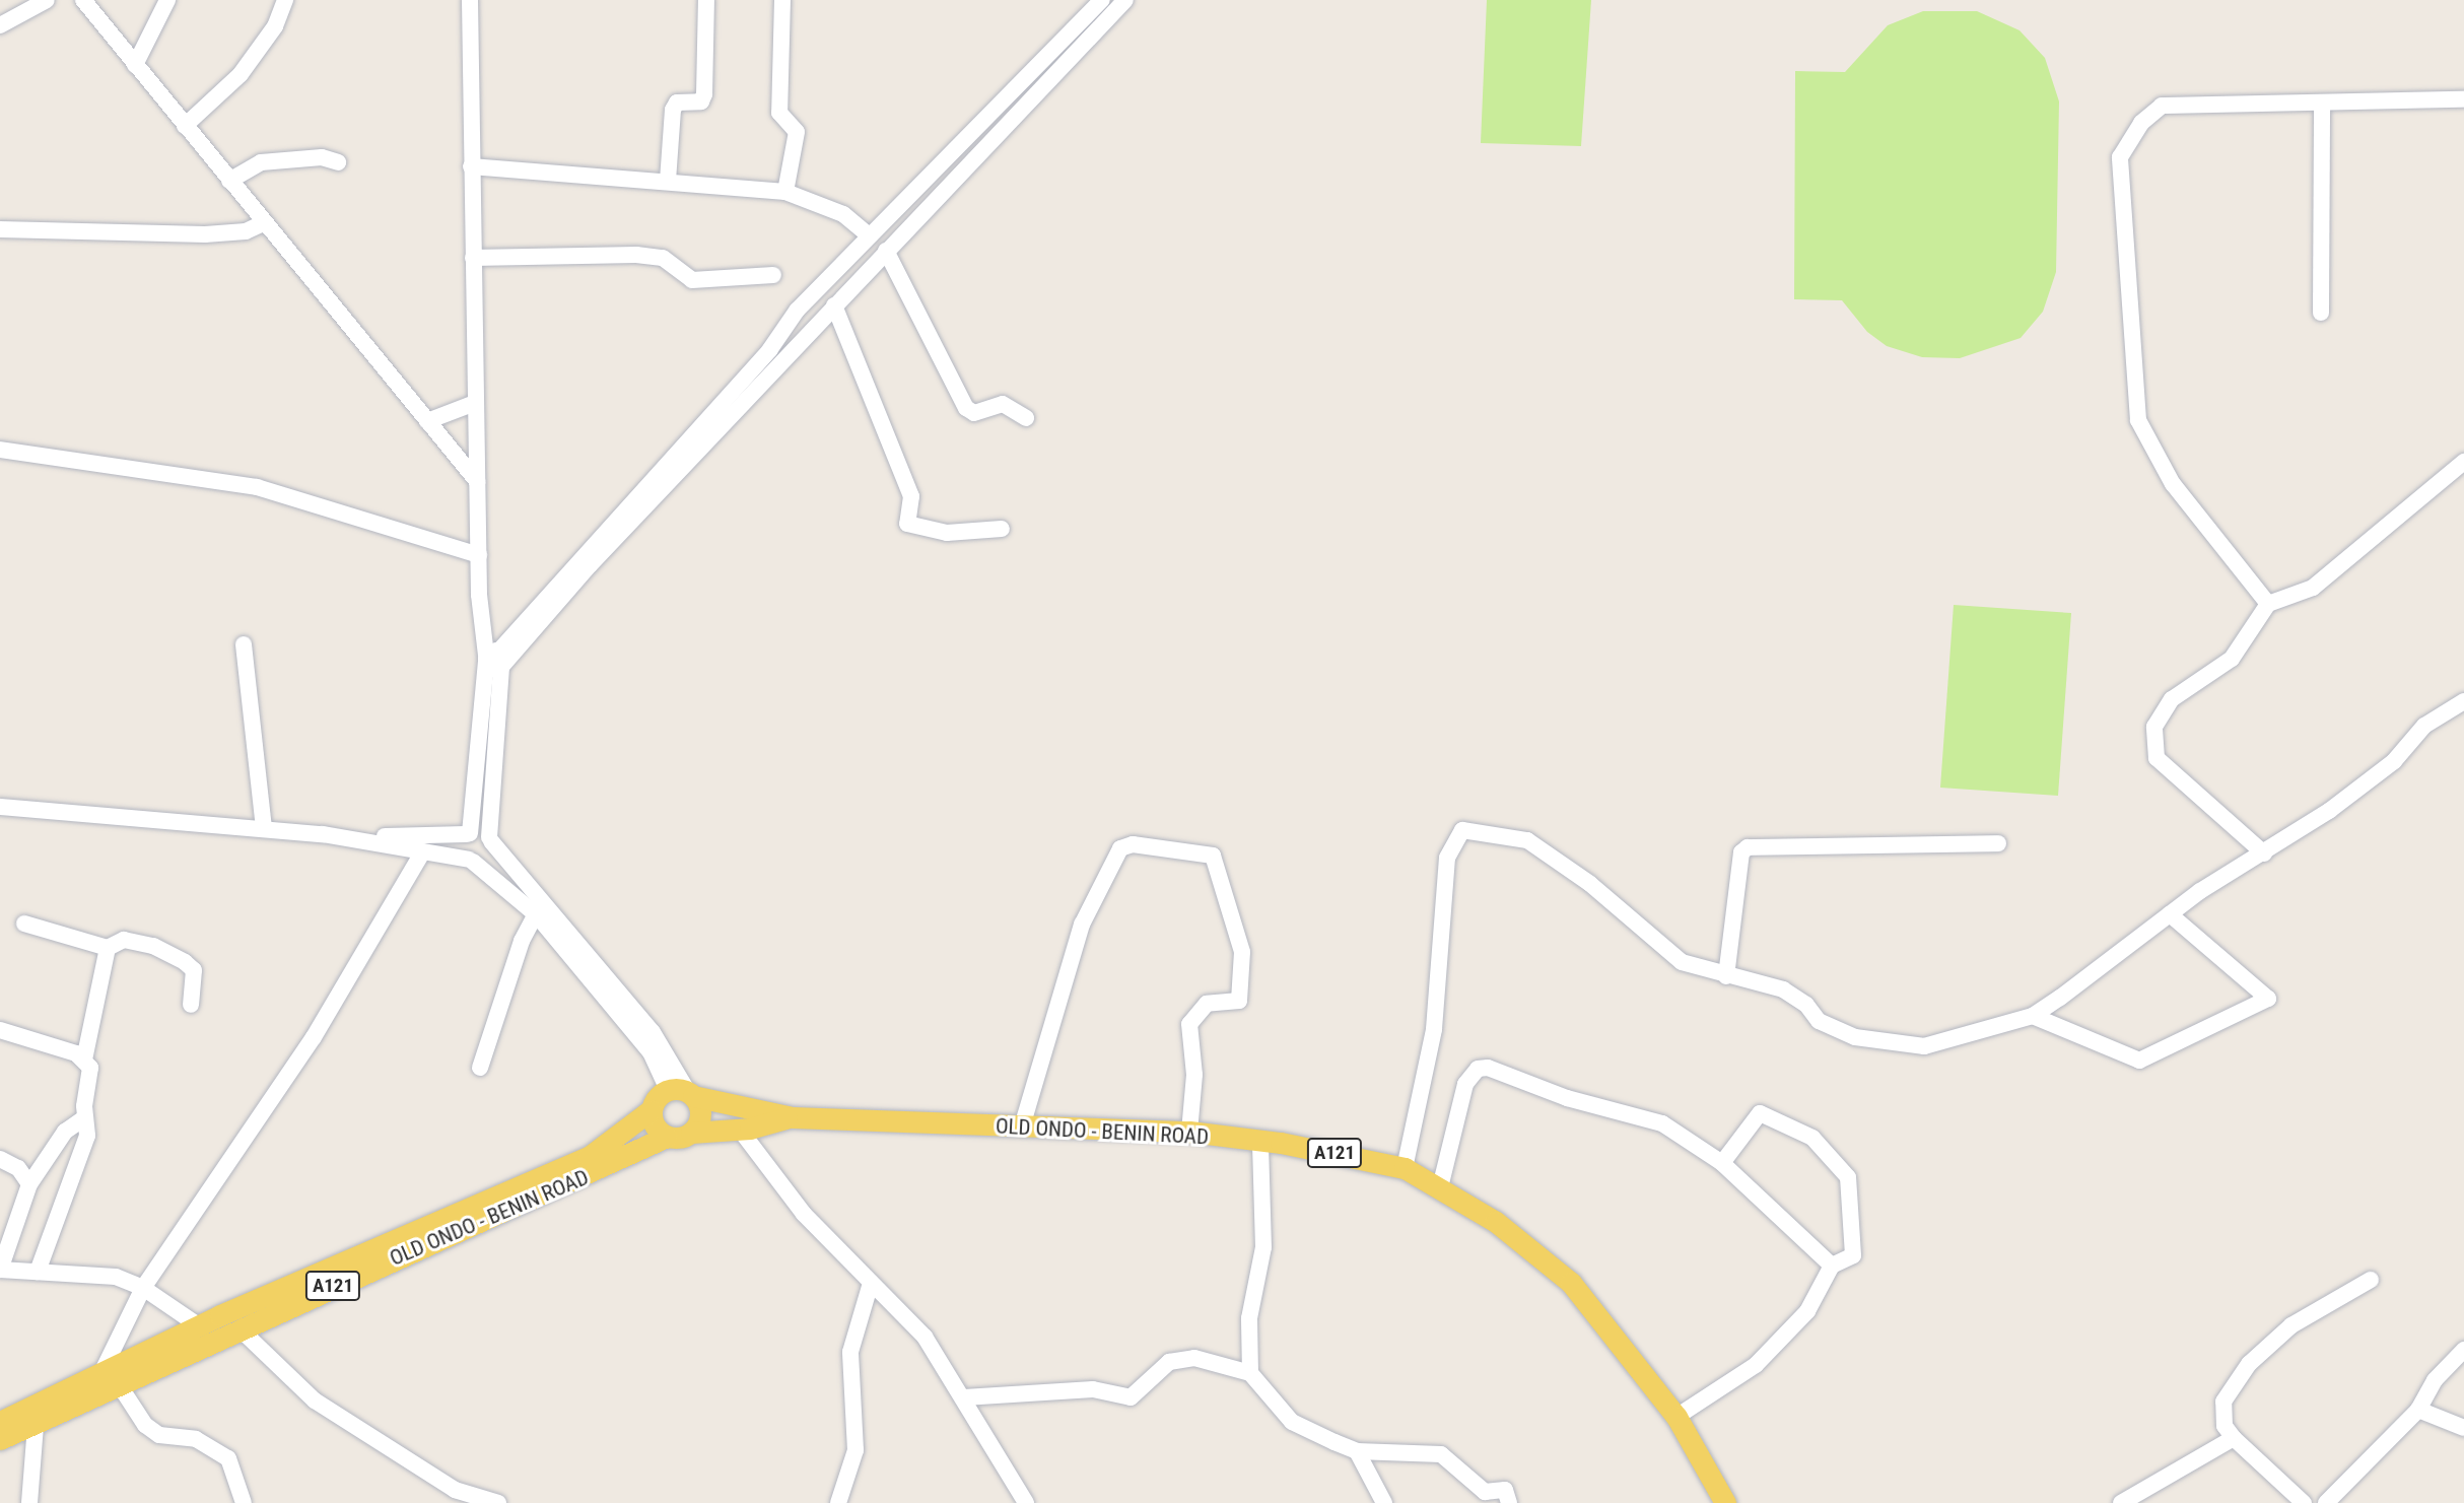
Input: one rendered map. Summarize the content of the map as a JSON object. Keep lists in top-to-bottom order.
{
  "streets": {
    "main road": ["OLD ONDO - BENIN ROAD", "A121"]
  }
}
